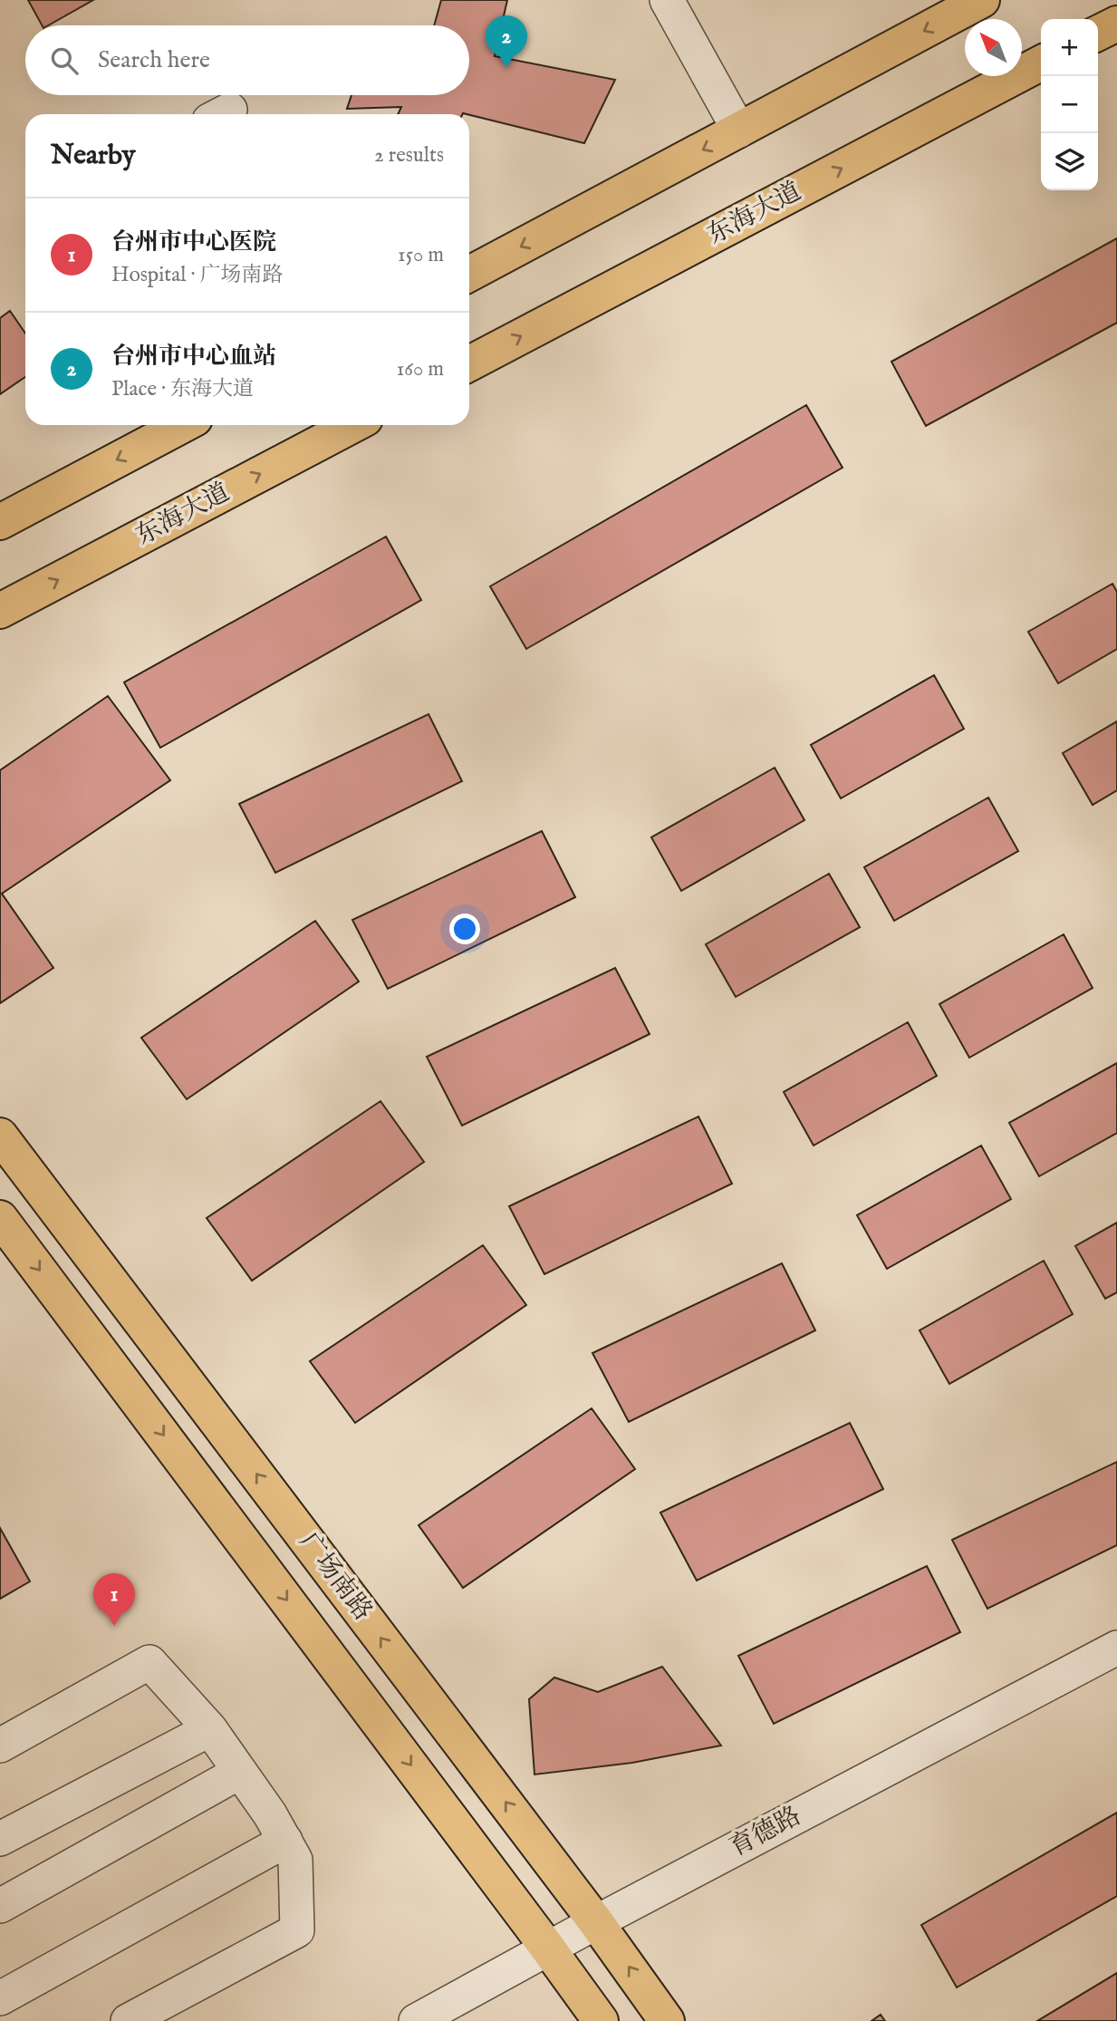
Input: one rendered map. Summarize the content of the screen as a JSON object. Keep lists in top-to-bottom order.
{
  "streets": {
    "main road": ["东海大道", "广场南路"],
    "street": ["育德路"]
  },
  "crossings": [
    ["广场南路", "育德路"]
  ],
  "north": "top left",
  "page": {
    "pins": ["2", "1"],
    "map_buttons": ["+", "−"],
    "search": "Search here",
    "heading": ["Nearby", "2 results"],
    "list": [
      {
        "mark": "1",
        "name": "台州市中心医院",
        "note": "Hospital · 广场南路",
        "value": "150 m"
      },
      {
        "mark": "2",
        "name": "台州市中心血站",
        "note": "Place · 东海大道",
        "value": "160 m"
      }
    ]
  }
}
